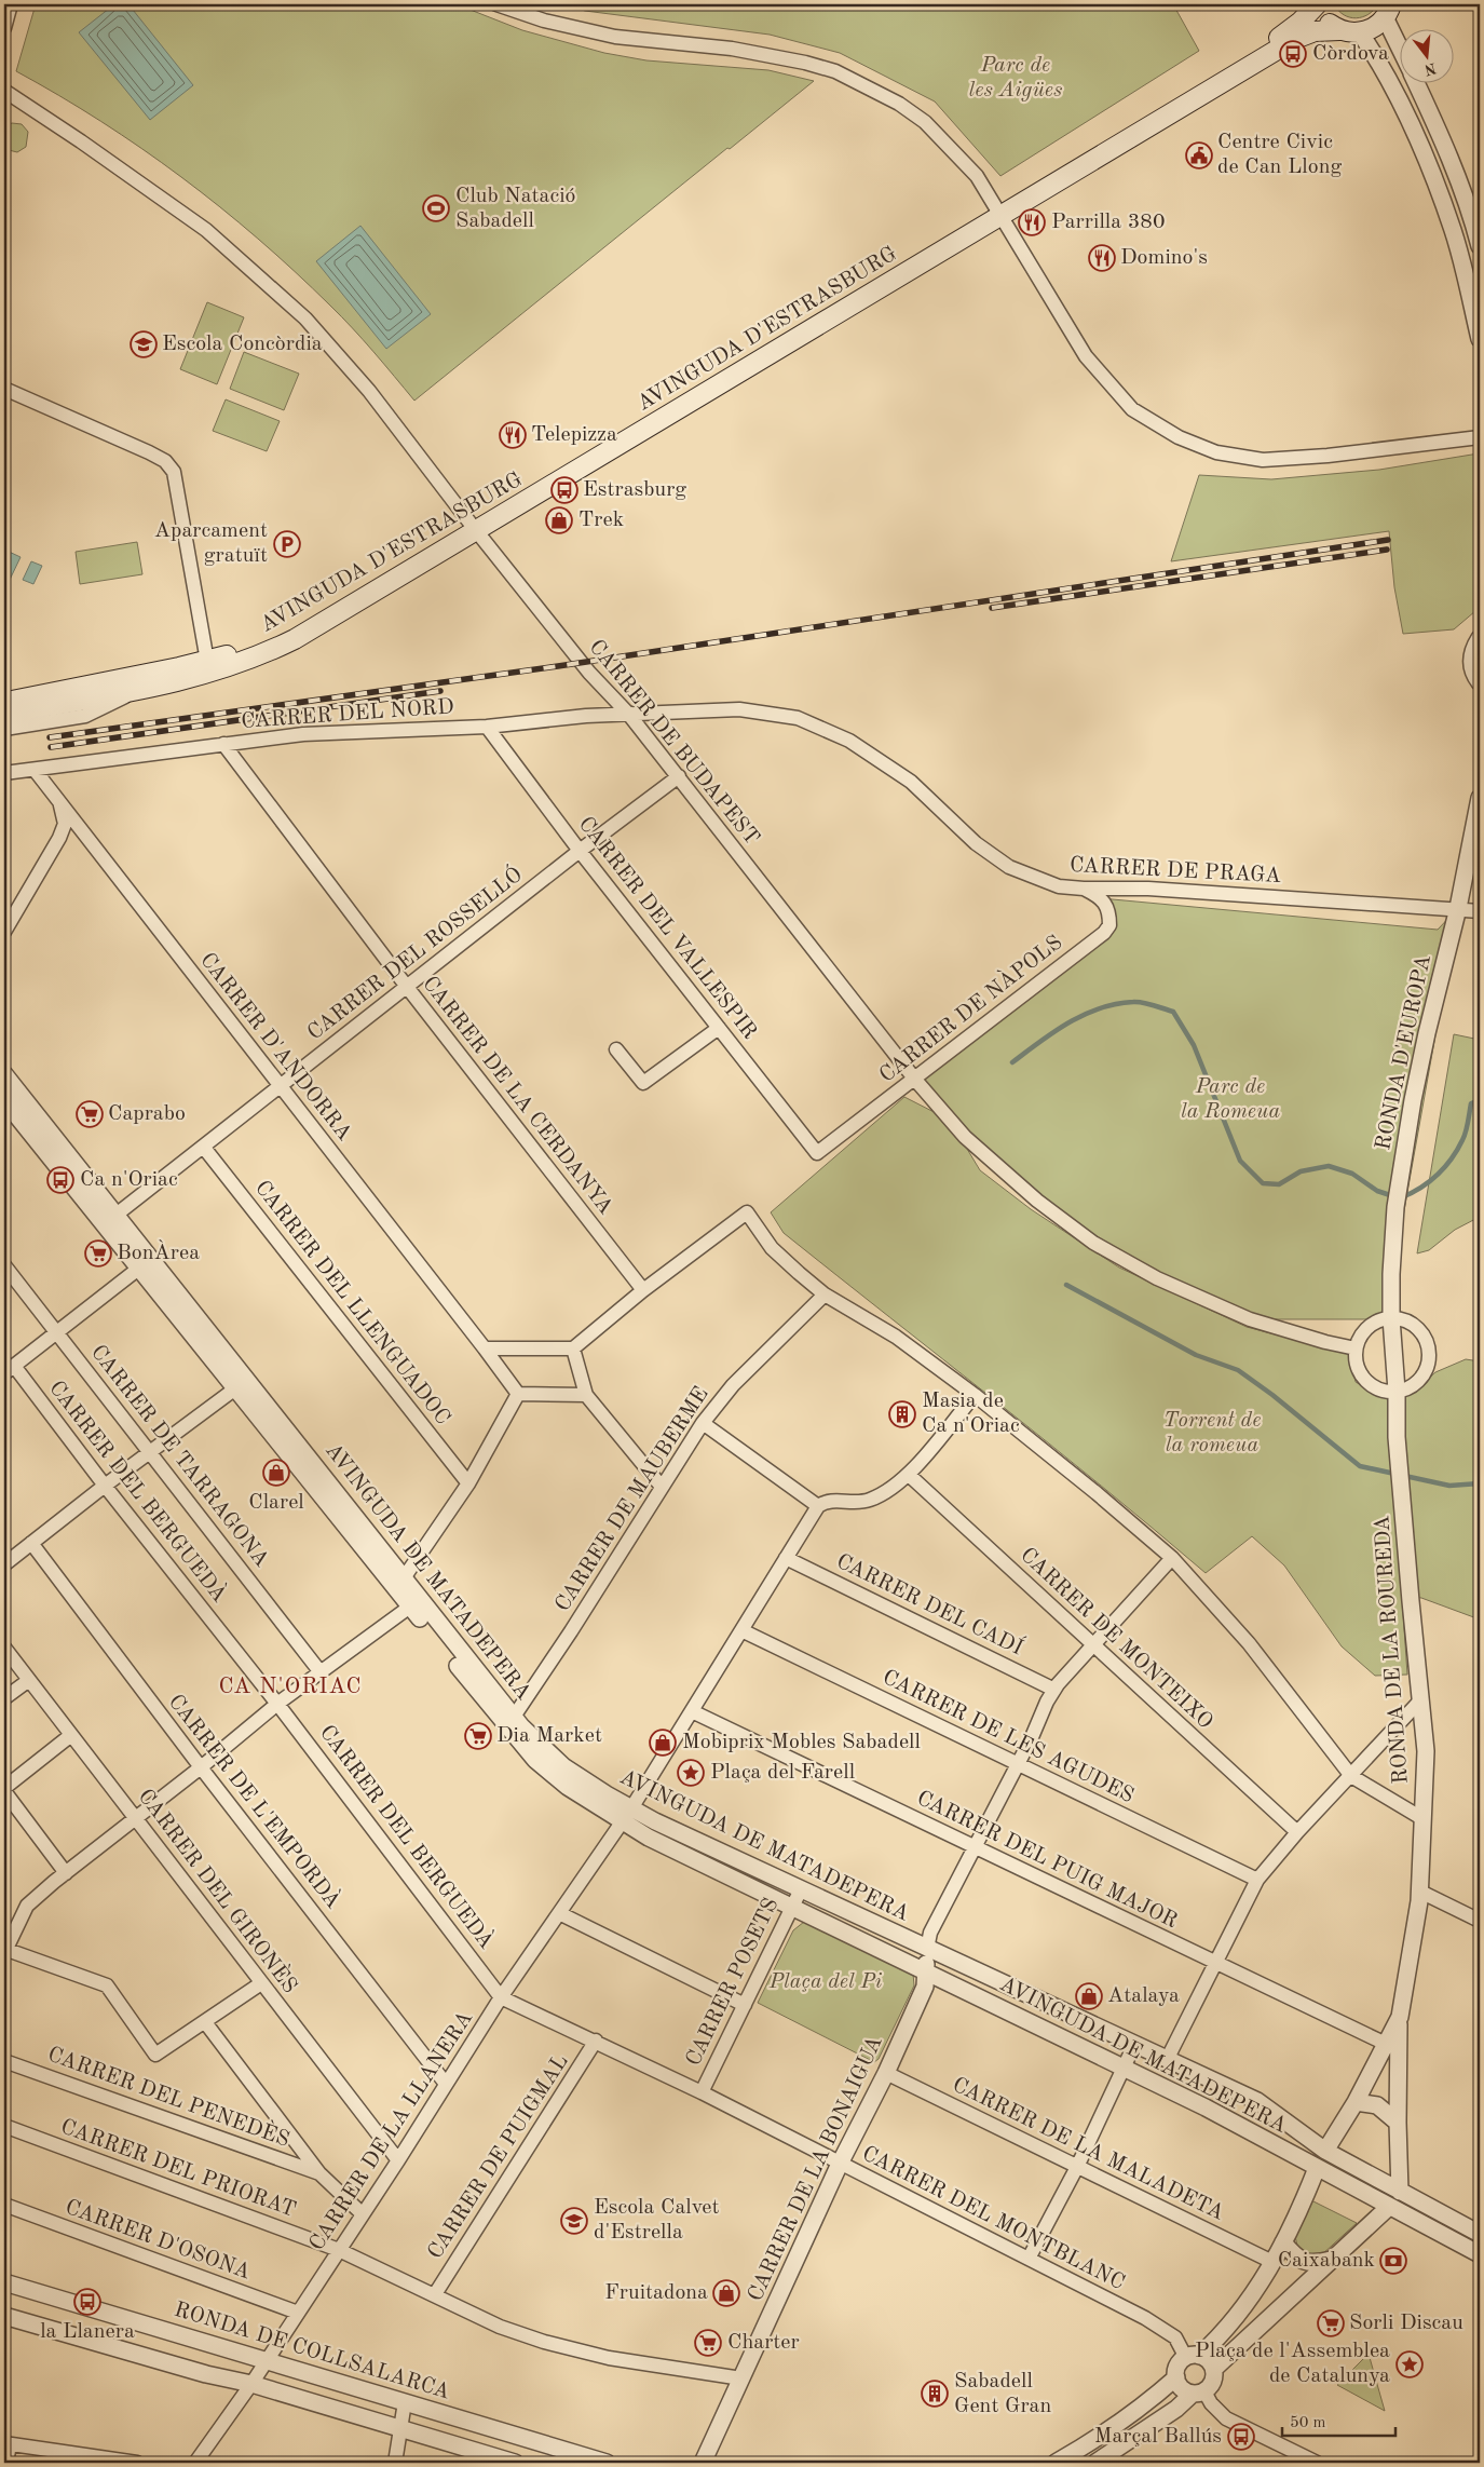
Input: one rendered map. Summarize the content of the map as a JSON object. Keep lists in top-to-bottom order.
{
  "streets": {
    "main road": ["AVINGUDA D'ESTRASBURG"],
    "street": [
      "CARRER DEL NORD",
      "CARRER DE BUDAPEST",
      "CARRER DE PRAGA",
      "CARRER DEL VALLESPIR",
      "CARRER DEL ROSSELLÓ",
      "CARRER DE NÀPOLS",
      "CARRER D'ANDORRA",
      "RONDA D'EUROPA",
      "CARRER DE LA CERDANYA",
      "CARRER DEL LLENGUADOC",
      "CARRER DE TARRAGONA",
      "CARRER DEL BERGUEDÀ",
      "CARRER DE MAUBERME",
      "AVINGUDA DE MATADEPERA",
      "CARRER DEL CADÍ",
      "CARRER DE MONTEIXO",
      "RONDA DE LA ROUREDA",
      "CARRER DE LES AGUDES",
      "CARRER DE L'EMPORDÀ",
      "CARRER DEL PUIG MAJOR",
      "CARRER DEL GIRONÈS",
      "CARRER POSETS",
      "CARRER DEL PENEDÈS",
      "CARRER DE LA LLANERA",
      "CARRER DE LA MALADETA",
      "CARRER DE PUIGMAL",
      "CARRER DEL PRIORAT",
      "CARRER DE LA BONAIGUA",
      "CARRER DEL MONTBLANC",
      "CARRER D'OSONA",
      "RONDA DE COLLSALARCA"
    ]
  },
  "crossings": [
    ["AVINGUDA D'ESTRASBURG", "CARRER DE BUDAPEST"],
    ["CARRER DEL NORD", "CARRER DE BUDAPEST"],
    ["CARRER DEL NORD", "CARRER DE PRAGA"],
    ["CARRER DEL NORD", "CARRER DEL VALLESPIR"],
    ["CARRER DEL NORD", "CARRER D'ANDORRA"],
    ["CARRER DEL NORD", "CARRER DE LA CERDANYA"],
    ["CARRER DE BUDAPEST", "CARRER DE PRAGA"],
    ["CARRER DE BUDAPEST", "CARRER DEL ROSSELLÓ"],
    ["CARRER DE BUDAPEST", "CARRER DE NÀPOLS"],
    ["CARRER DE PRAGA", "CARRER DE NÀPOLS"],
    ["CARRER DE PRAGA", "RONDA D'EUROPA"],
    ["CARRER DEL VALLESPIR", "CARRER DEL ROSSELLÓ"],
    ["CARRER DEL VALLESPIR", "CARRER DE NÀPOLS"],
    ["CARRER DEL ROSSELLÓ", "CARRER D'ANDORRA"],
    ["CARRER DEL ROSSELLÓ", "CARRER DE LA CERDANYA"],
    ["CARRER DEL ROSSELLÓ", "CARRER DEL LLENGUADOC"],
    ["CARRER DEL ROSSELLÓ", "AVINGUDA DE MATADEPERA"],
    ["RONDA D'EUROPA", "RONDA DE LA ROUREDA"],
    ["CARRER DEL BERGUEDÀ", "CARRER DE LA LLANERA"],
    ["CARRER DEL BERGUEDÀ", "CARRER DE PUIGMAL"],
    ["CARRER DEL BERGUEDÀ", "CARRER DEL MONTBLANC"],
    ["CARRER DE MAUBERME", "AVINGUDA DE MATADEPERA"],
    ["AVINGUDA DE MATADEPERA", "RONDA DE LA ROUREDA"],
    ["AVINGUDA DE MATADEPERA", "CARRER POSETS"],
    ["AVINGUDA DE MATADEPERA", "CARRER DE LA LLANERA"],
    ["AVINGUDA DE MATADEPERA", "CARRER DE LA BONAIGUA"],
    ["CARRER DEL CADÍ", "CARRER DE LA LLANERA"],
    ["RONDA DE LA ROUREDA", "CARRER DEL PUIG MAJOR"],
    ["CARRER DE LES AGUDES", "CARRER DE LA LLANERA"],
    ["CARRER DE L'EMPORDÀ", "CARRER DE LA LLANERA"],
    ["CARRER DEL PUIG MAJOR", "CARRER DE LA LLANERA"],
    ["CARRER DEL GIRONÈS", "CARRER DE LA LLANERA"],
    ["CARRER POSETS", "CARRER DEL MONTBLANC"],
    ["CARRER DE LA LLANERA", "CARRER DEL PRIORAT"],
    ["CARRER DE LA LLANERA", "CARRER D'OSONA"],
    ["CARRER DE LA LLANERA", "RONDA DE COLLSALARCA"],
    ["CARRER DE LA MALADETA", "CARRER DE LA BONAIGUA"],
    ["CARRER DE PUIGMAL", "CARRER DEL PRIORAT"],
    ["CARRER DE PUIGMAL", "CARRER DEL MONTBLANC"],
    ["CARRER DEL PRIORAT", "CARRER DE LA BONAIGUA"],
    ["CARRER DE LA BONAIGUA", "CARRER DEL MONTBLANC"]
  ],
  "districts": ["CA N'ORIAC"],
  "parks": [
    "Parc de les Aigües",
    "Parc de la Romeua",
    "Torrent de la romeua",
    "Plaça del Pi"
  ],
  "places": {
    "bus stop": [
      "Còrdova",
      "Estrasburg",
      "Ca n'Oriac",
      "la Llanera",
      "Marçal Ballús"
    ],
    "public building": ["Centre Civic de Can Llong"],
    "sports": ["Club Natació Sabadell"],
    "restaurant": ["Parrilla 380", "Domino's", "Telepizza"],
    "school or university": ["Escola Concòrdia", "Escola Calvet d'Estrella"],
    "shop": [
      "Trek",
      "Clarel",
      "Mobiprix Mobles Sabadell",
      "Atalaya",
      "Fruitadona"
    ],
    "parking": ["Aparcament gratuït"],
    "supermarket": [
      "Caprabo",
      "BonÀrea",
      "Dia Market",
      "Sorli Discau",
      "Charter"
    ],
    "building": ["Masia de Ca n'Oriac", "Sabadell Gent Gran"],
    "place": ["Plaça del Farell", "Plaça de l'Assemblea de Catalunya"],
    "bank": ["Caixabank"]
  },
  "scale_bar": "50 m",
  "north": "bottom"
}
